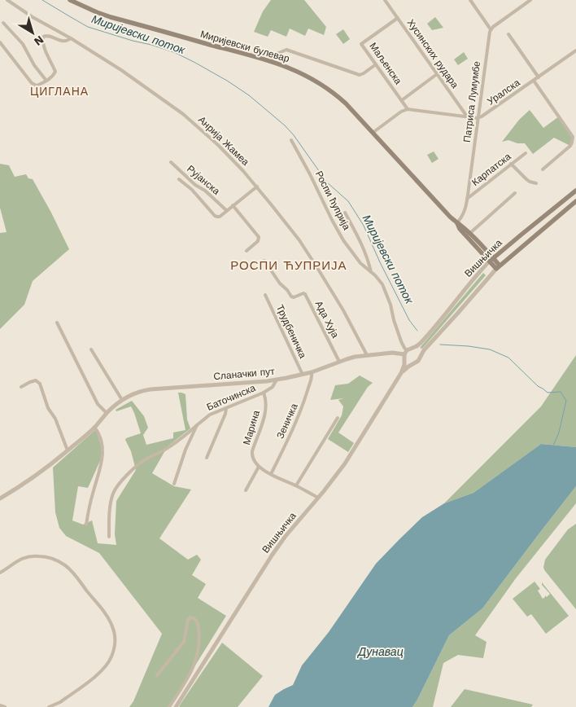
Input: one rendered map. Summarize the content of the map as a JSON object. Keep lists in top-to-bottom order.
{
  "streets": {
    "main road": ["Миријевски булевар", "Вишњичка"],
    "street": [
      "Хусинских рудара",
      "Маљенска",
      "Уралска",
      "Патриса Лумумбе",
      "Анрија Жамеа",
      "Карпатска",
      "Рујанска",
      "Роспи ћуприја",
      "Ада Хуја",
      "Трудбеничка",
      "Сланачки пут",
      "Баточинска",
      "Зеничка",
      "Марина"
    ]
  },
  "crossings": [
    ["Миријевски булевар", "Патриса Лумумбе"],
    ["Миријевски булевар", "Вишњичка"],
    ["Хусинских рудара", "Маљенска"],
    ["Уралска", "Патриса Лумумбе"],
    ["Патриса Лумумбе", "Карпатска"],
    ["Анрија Жамеа", "Сланачки пут"],
    ["Роспи ћуприја", "Вишњичка"],
    ["Роспи ћуприја", "Сланачки пут"],
    ["Вишњичка", "Сланачки пут"],
    ["Ада Хуја", "Сланачки пут"],
    ["Трудбеничка", "Сланачки пут"],
    ["Сланачки пут", "Зеничка"],
    ["Баточинска", "Марина"]
  ],
  "districts": ["ЦИГЛАНА", "РОСПИ ЋУПРИЈА"],
  "water": ["Миријевски поток", "Дунавац"],
  "north": "bottom right"
}
